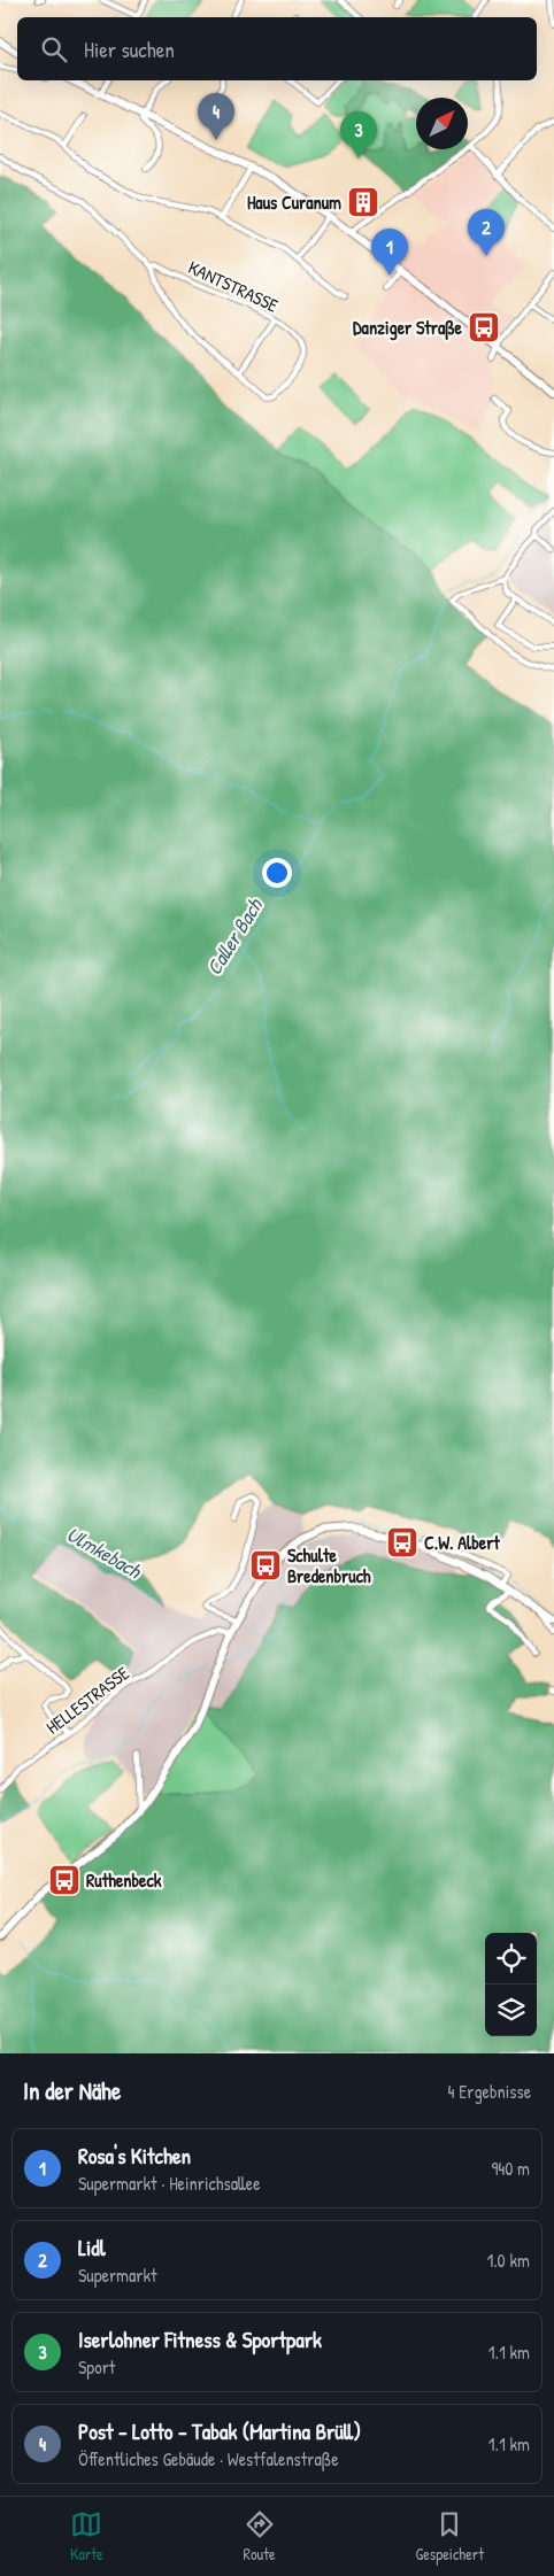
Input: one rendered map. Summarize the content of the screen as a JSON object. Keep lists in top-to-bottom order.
{
  "streets": {
    "street": ["KANTSTRASSE", "HELLESTRASSE"]
  },
  "water": ["Caller Bach", "Ulmkebach"],
  "places": {
    "building": ["Haus Curanum"],
    "bus stop": [
      "Danziger Straße",
      "C.W. Albert",
      "Schulte Bredenbruch",
      "Ruthenbeck"
    ]
  },
  "north": "top right",
  "page": {
    "search": "Hier suchen",
    "pins": [
      "4",
      "3",
      "2",
      "1"
    ],
    "heading": ["In der Nähe", "4 Ergebnisse"],
    "list": [
      {
        "mark": "1",
        "name": "Rosa's Kitchen",
        "note": "Supermarkt · Heinrichsallee",
        "value": "940 m"
      },
      {
        "mark": "2",
        "name": "Lidl",
        "note": "Supermarkt",
        "value": "1.0 km"
      },
      {
        "mark": "3",
        "name": "Iserlohner Fitness & Sportpark",
        "note": "Sport",
        "value": "1.1 km"
      },
      {
        "mark": "4",
        "name": "Post - Lotto - Tabak (Martina Brüll)",
        "note": "Öffentliches Gebäude · Westfalenstraße",
        "value": "1.1 km"
      }
    ],
    "nav": ["Karte", "Route", "Gespeichert"]
  }
}
